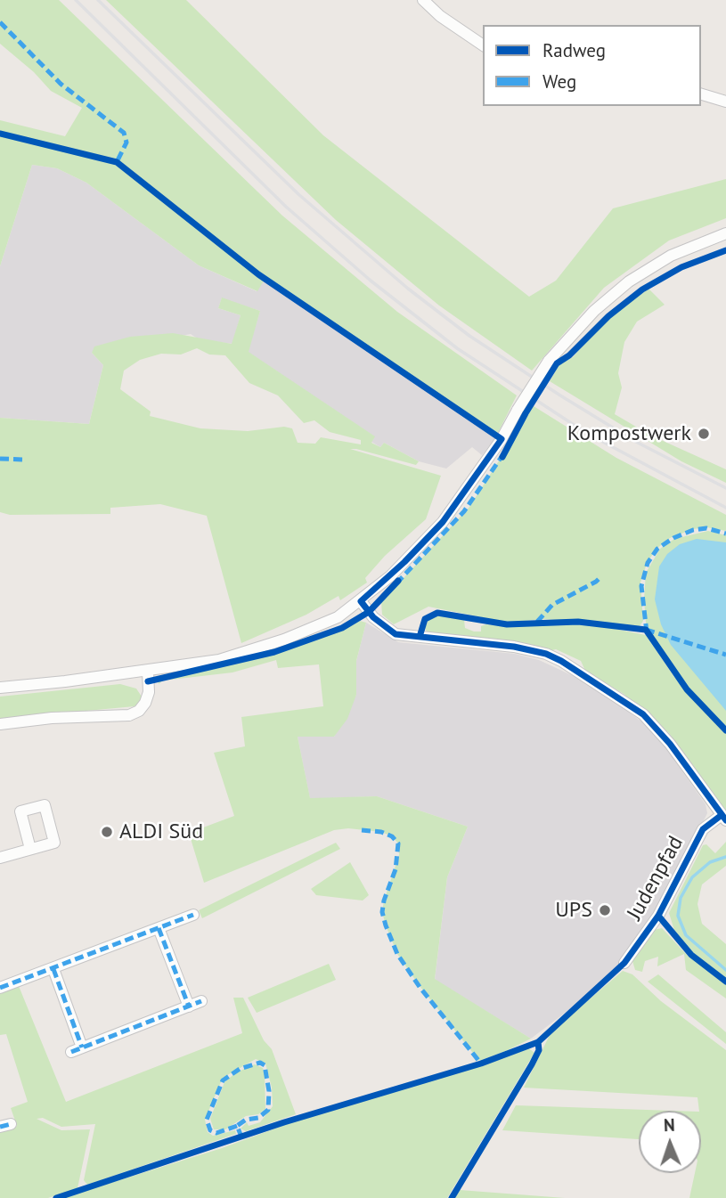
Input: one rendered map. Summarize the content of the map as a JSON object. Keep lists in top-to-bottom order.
{
  "streets": {
    "street": ["Judenpfad"]
  },
  "places": ["Kompostwerk", "ALDI Süd", "UPS"],
  "legend": ["Radweg", "Weg"],
  "north": "top"
}
